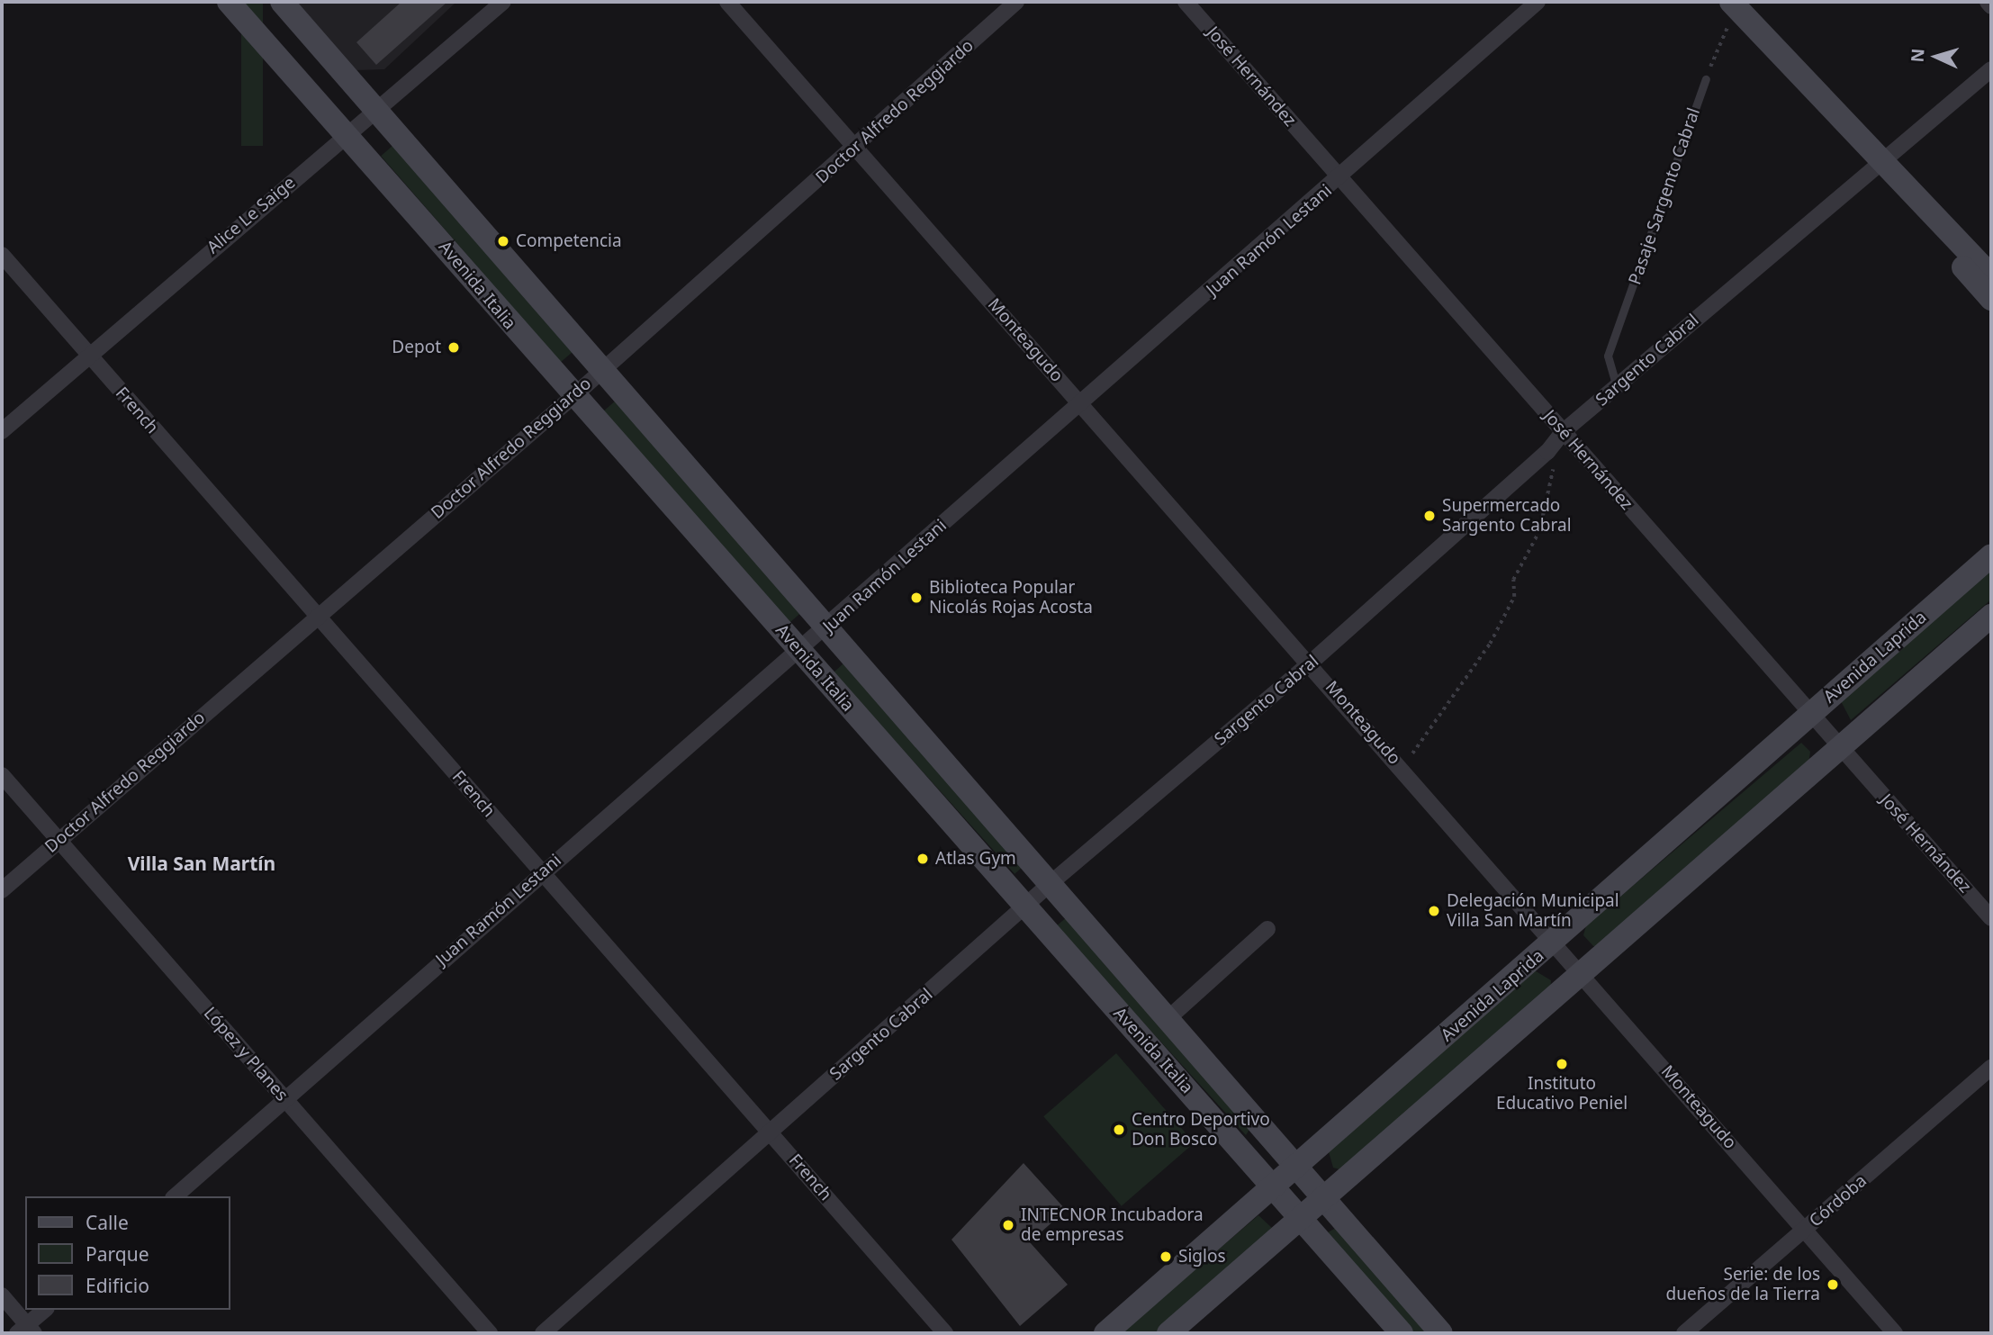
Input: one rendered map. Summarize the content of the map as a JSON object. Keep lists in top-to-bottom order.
{
  "streets": {
    "main road": ["Avenida Italia", "Avenida Laprida"],
    "street": [
      "José Hernández",
      "Doctor Alfredo Reggiardo",
      "Alice Le Saige",
      "Juan Ramón Lestani",
      "Monteagudo",
      "Sargento Cabral",
      "French",
      "López y Planes",
      "Córdoba"
    ],
    "lane": ["Pasaje Sargento Cabral"]
  },
  "crossings": [
    ["José Hernández", "Juan Ramón Lestani"],
    ["José Hernández", "Sargento Cabral"],
    ["José Hernández", "Avenida Laprida"],
    ["Doctor Alfredo Reggiardo", "Avenida Italia"],
    ["Doctor Alfredo Reggiardo", "Monteagudo"],
    ["Doctor Alfredo Reggiardo", "French"],
    ["Doctor Alfredo Reggiardo", "López y Planes"],
    ["Pasaje Sargento Cabral", "Sargento Cabral"],
    ["Alice Le Saige", "Avenida Italia"],
    ["Alice Le Saige", "French"],
    ["Juan Ramón Lestani", "Avenida Italia"],
    ["Juan Ramón Lestani", "Monteagudo"],
    ["Juan Ramón Lestani", "French"],
    ["Juan Ramón Lestani", "López y Planes"],
    ["Avenida Italia", "Sargento Cabral"],
    ["Avenida Italia", "Avenida Laprida"],
    ["Monteagudo", "Sargento Cabral"],
    ["Monteagudo", "Avenida Laprida"],
    ["Monteagudo", "Córdoba"],
    ["Sargento Cabral", "French"]
  ],
  "districts": ["Villa San Martín"],
  "places": [
    "Competencia",
    "Depot",
    "Supermercado Sargento Cabral",
    "Biblioteca Popular Nicolás Rojas Acosta",
    "Atlas Gym",
    "Delegación Municipal Villa San Martín",
    "Instituto Educativo Peniel",
    "Centro Deportivo Don Bosco",
    "INTECNOR Incubadora de empresas",
    "Siglos",
    "Serie: de los dueños de la Tierra"
  ],
  "legend": ["Calle", "Parque", "Edificio"],
  "north": "left"
}
